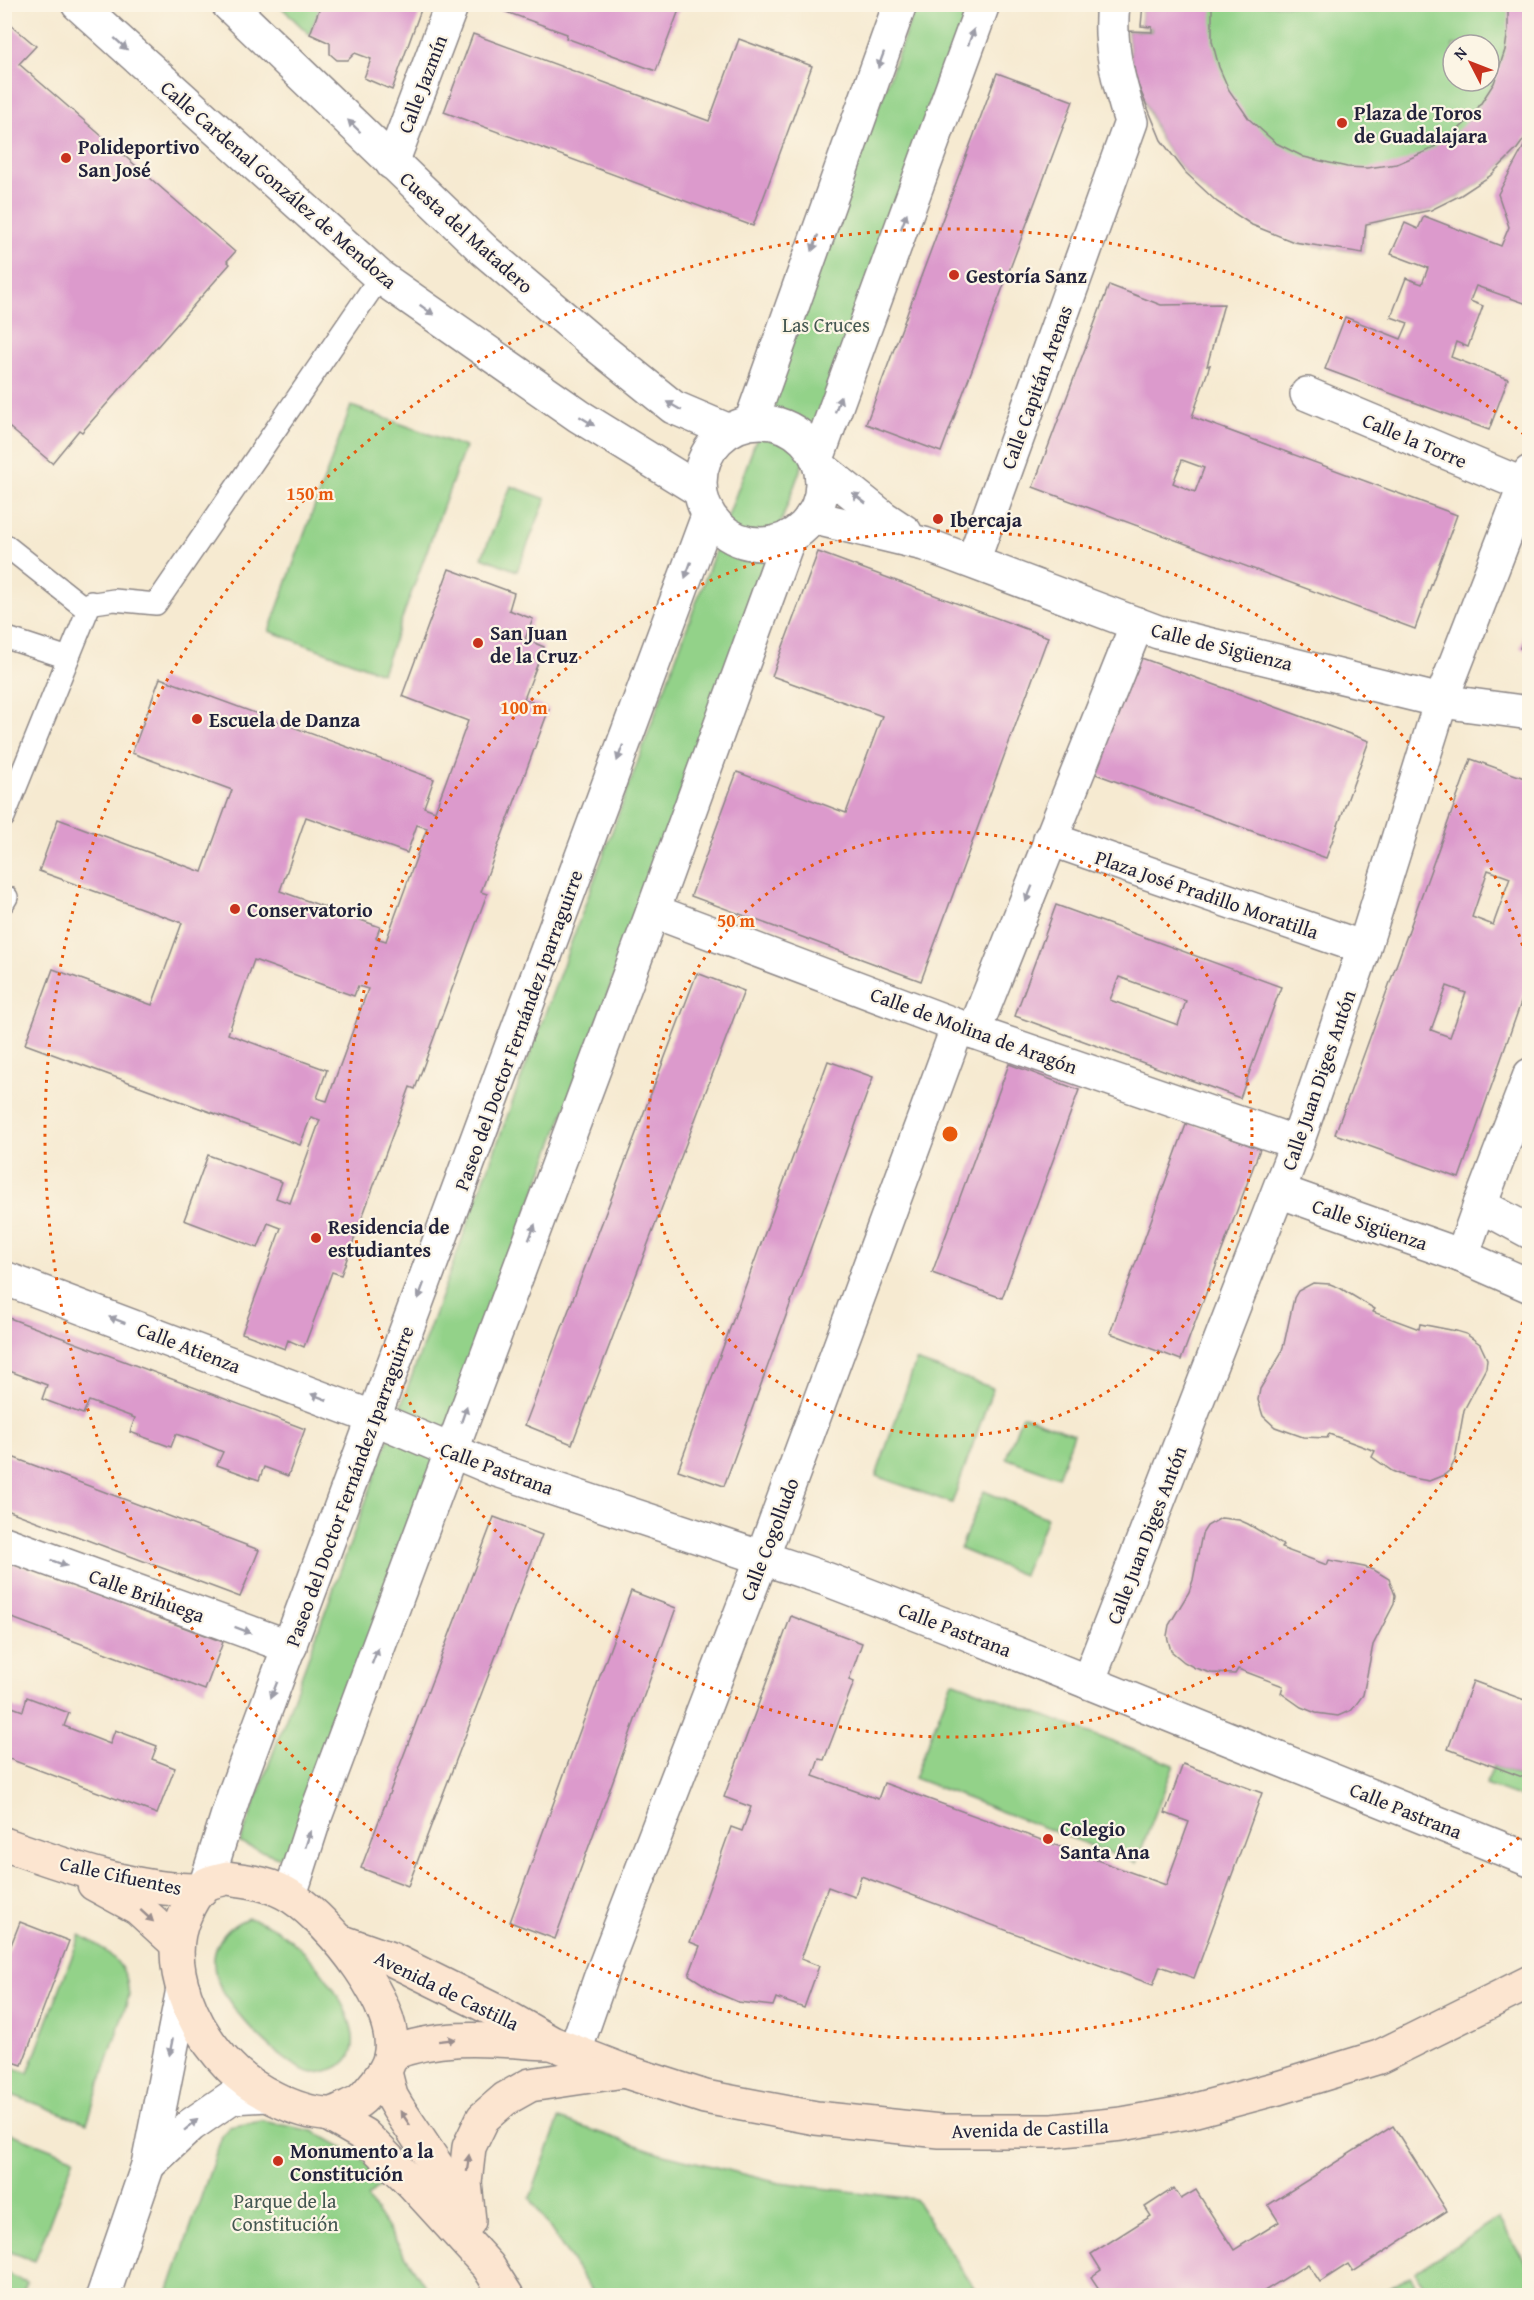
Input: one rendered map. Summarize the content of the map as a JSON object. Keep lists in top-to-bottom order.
{
  "streets": {
    "street": [
      "Calle Jazmín",
      "Calle Cardenal González de Mendoza",
      "Cuesta del Matadero",
      "Calle Capitán Arenas",
      "Calle la Torre",
      "Calle de Sigüenza",
      "Plaza José Pradillo Moratilla",
      "Paseo del Doctor Fernández Iparraguirre",
      "Calle de Molina de Aragón",
      "Calle Juan Diges Antón",
      "Calle Sigüenza",
      "Calle Atienza",
      "Calle Pastrana",
      "Calle Cogolludo",
      "Calle Brihuega",
      "Calle Cifuentes",
      "Avenida de Castilla"
    ]
  },
  "crossings": [
    ["Calle Jazmín", "Cuesta del Matadero"],
    ["Calle Cardenal González de Mendoza", "Cuesta del Matadero"],
    ["Calle Cardenal González de Mendoza", "Calle de Sigüenza"],
    ["Calle Cardenal González de Mendoza", "Paseo del Doctor Fernández Iparraguirre"],
    ["Cuesta del Matadero", "Calle de Sigüenza"],
    ["Cuesta del Matadero", "Paseo del Doctor Fernández Iparraguirre"],
    ["Calle Capitán Arenas", "Calle de Sigüenza"],
    ["Calle la Torre", "Calle Juan Diges Antón"],
    ["Calle de Sigüenza", "Paseo del Doctor Fernández Iparraguirre"],
    ["Calle de Sigüenza", "Calle Juan Diges Antón"],
    ["Plaza José Pradillo Moratilla", "Calle Juan Diges Antón"],
    ["Paseo del Doctor Fernández Iparraguirre", "Calle Atienza"],
    ["Paseo del Doctor Fernández Iparraguirre", "Calle Pastrana"],
    ["Paseo del Doctor Fernández Iparraguirre", "Calle Brihuega"],
    ["Paseo del Doctor Fernández Iparraguirre", "Calle Cifuentes"],
    ["Calle de Molina de Aragón", "Calle Juan Diges Antón"],
    ["Calle de Molina de Aragón", "Calle Cogolludo"],
    ["Calle Juan Diges Antón", "Calle Sigüenza"],
    ["Calle Juan Diges Antón", "Calle Pastrana"],
    ["Calle Atienza", "Calle Pastrana"],
    ["Calle Pastrana", "Calle Cogolludo"],
    ["Calle Cogolludo", "Avenida de Castilla"],
    ["Calle Cifuentes", "Avenida de Castilla"]
  ],
  "one_way": [
    "Calle Cardenal González de Mendoza",
    "Cuesta del Matadero",
    "Calle Atienza",
    "Calle Brihuega"
  ],
  "parks": ["Las Cruces", "Parque de la Constitución"],
  "places": [
    "Plaza de Toros de Guadalajara",
    "Polideportivo San José",
    "Gestoría Sanz",
    "Ibercaja",
    "San Juan de la Cruz",
    "Escuela de Danza",
    "Conservatorio",
    "Residencia de estudiantes",
    "Colegio Santa Ana",
    "Monumento a la Constitución"
  ],
  "north": "top left",
  "rings": ["150 m", "100 m", "50 m"]
}
